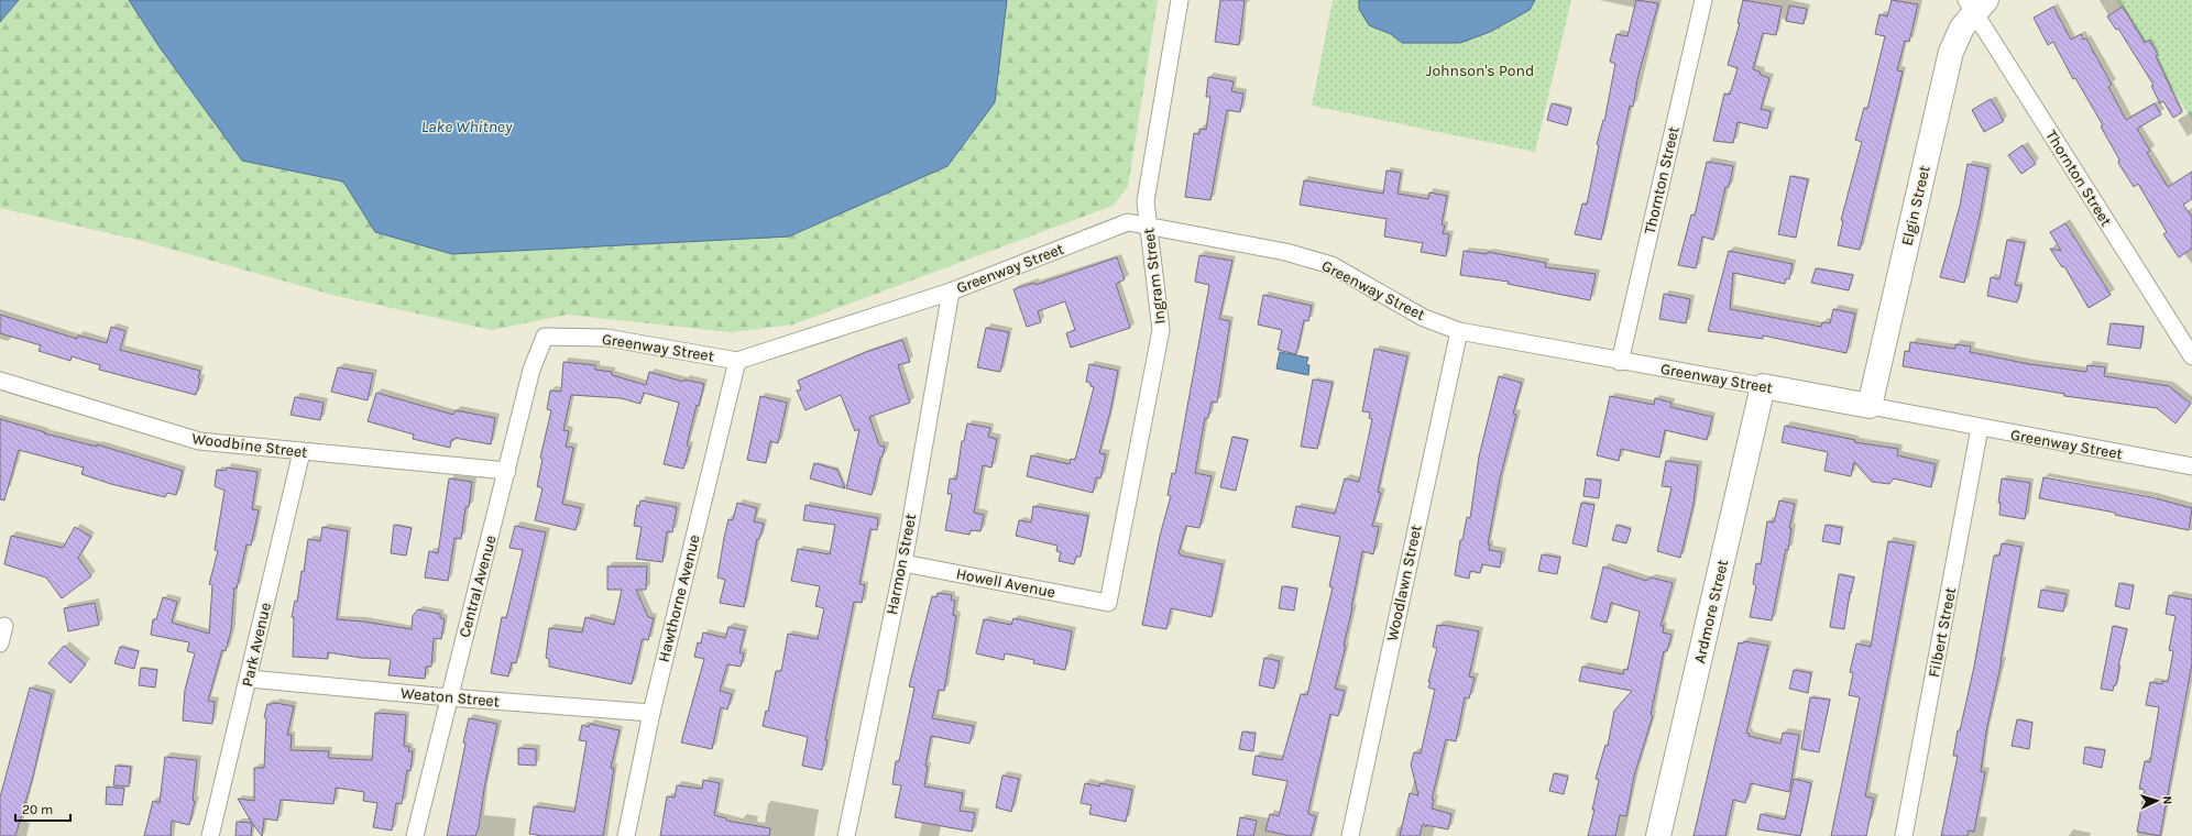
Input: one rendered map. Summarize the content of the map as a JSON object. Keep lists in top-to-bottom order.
{
  "streets": {
    "main road": ["Elgin Street", "Greenway Street", "Ardmore Street"],
    "street": [
      "Thornton Street",
      "Ingram Street",
      "Woodbine Street",
      "Harmon Street",
      "Howell Avenue",
      "Woodlawn Street",
      "Central Avenue",
      "Hawthorne Avenue",
      "Filbert Street",
      "Park Avenue",
      "Weaton Street"
    ]
  },
  "crossings": [
    ["Thornton Street", "Elgin Street"],
    ["Thornton Street", "Greenway Street"],
    ["Elgin Street", "Greenway Street"],
    ["Greenway Street", "Ingram Street"],
    ["Greenway Street", "Harmon Street"],
    ["Greenway Street", "Woodlawn Street"],
    ["Greenway Street", "Central Avenue"],
    ["Greenway Street", "Hawthorne Avenue"],
    ["Greenway Street", "Ardmore Street"],
    ["Greenway Street", "Filbert Street"],
    ["Ingram Street", "Howell Avenue"],
    ["Woodbine Street", "Central Avenue"],
    ["Woodbine Street", "Park Avenue"],
    ["Harmon Street", "Howell Avenue"],
    ["Central Avenue", "Weaton Street"],
    ["Hawthorne Avenue", "Weaton Street"],
    ["Park Avenue", "Weaton Street"]
  ],
  "water": ["Lake Whitney"],
  "parks": ["Johnson's Pond"],
  "scale_bar": "20 m",
  "north": "right"
}
